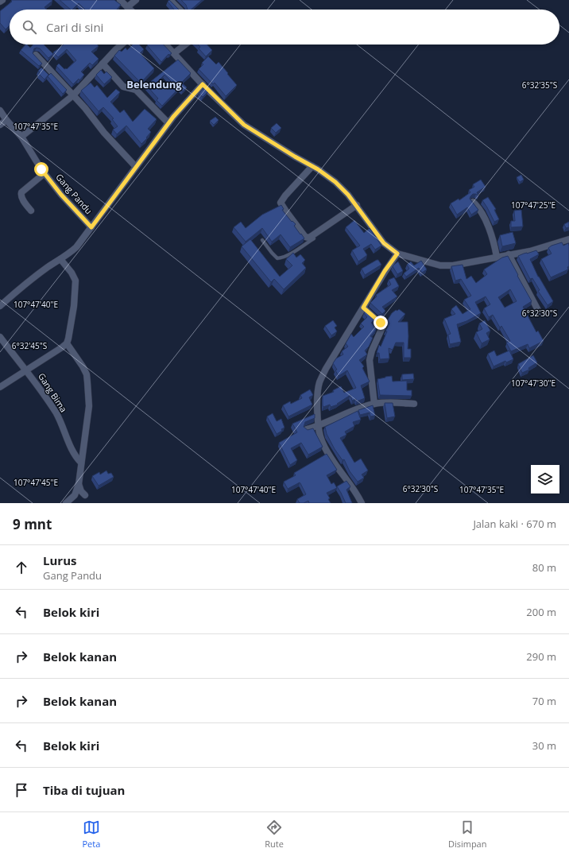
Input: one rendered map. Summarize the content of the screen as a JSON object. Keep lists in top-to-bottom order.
{
  "streets": {
    "street": ["Gang Pandu", "Gang Bima"]
  },
  "districts": ["Belendung"],
  "page": {
    "search": "Cari di sini",
    "heading": ["9 mnt", "Jalan kaki · 670 m"],
    "list": [
      ["Lurus", "Gang Pandu", "80 m"],
      ["Belok kiri", "200 m"],
      ["Belok kanan", "290 m"],
      ["Belok kanan", "70 m"],
      ["Belok kiri", "30 m"],
      "Tiba di tujuan"
    ],
    "nav": ["Peta", "Rute", "Disimpan"]
  },
  "coordinates": [
    "6°32'35\"S",
    "107°47'35\"E",
    "107°47'25\"E",
    "107°47'40\"E",
    "6°32'30\"S",
    "6°32'45\"S",
    "107°47'30\"E",
    "107°47'45\"E"
  ]
}
